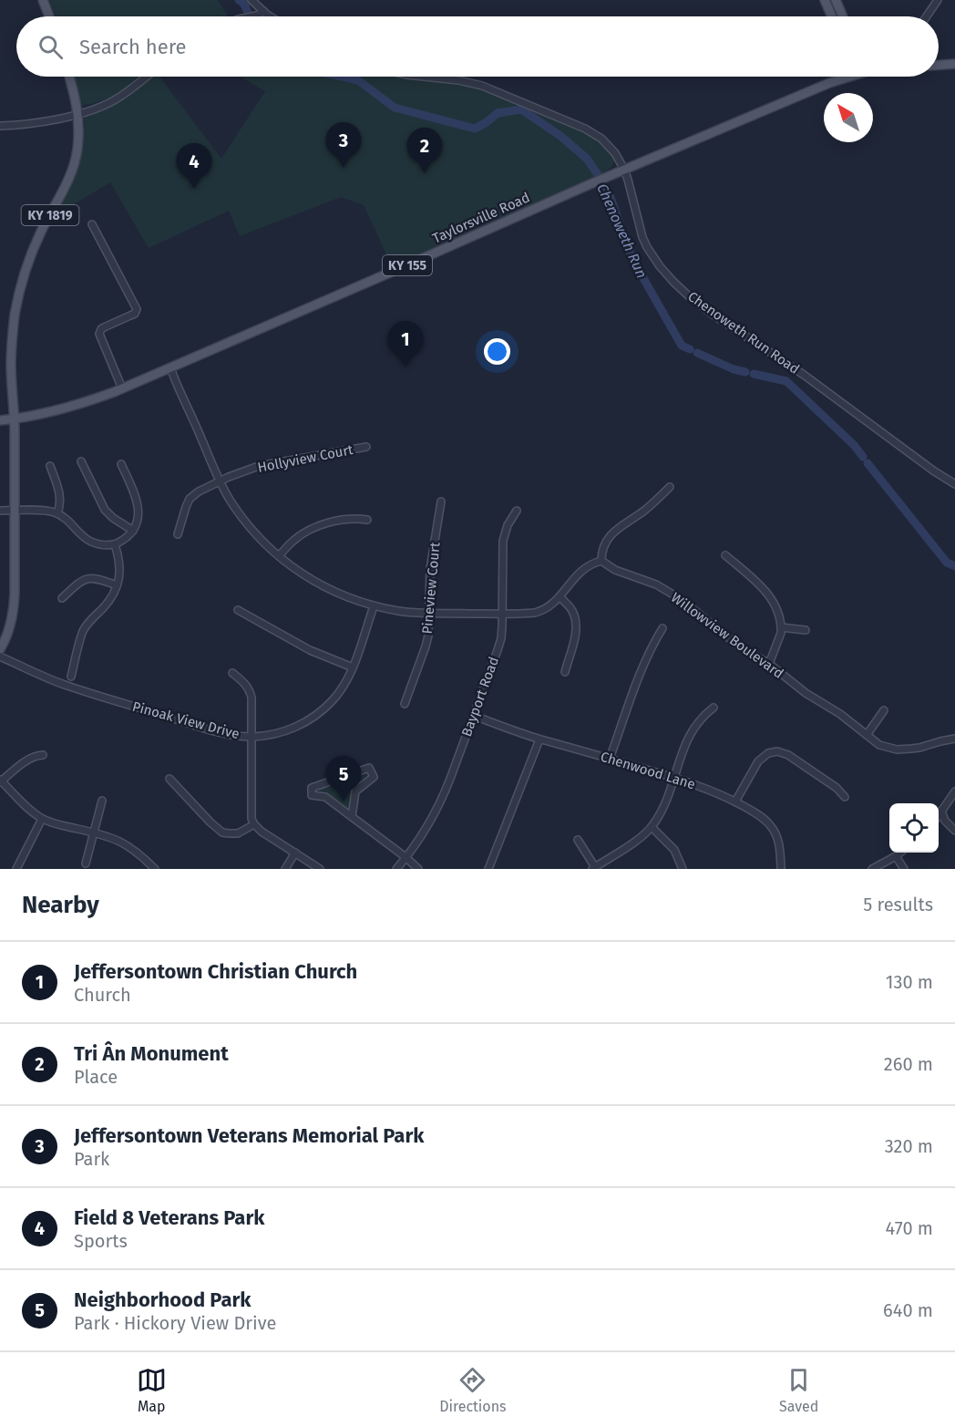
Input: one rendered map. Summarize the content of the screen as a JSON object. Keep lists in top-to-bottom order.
{
  "streets": {
    "main road": ["KY 1819", "Taylorsville Road", "KY 155"],
    "street": [
      "Chenoweth Run Road",
      "Hollyview Court",
      "Pineview Court",
      "Willowview Boulevard",
      "Bayport Road",
      "Pinoak View Drive",
      "Chenwood Lane"
    ]
  },
  "crossings": [
    ["KY 1819", "Taylorsville Road"],
    ["Taylorsville Road", "Chenoweth Run Road"],
    ["Bayport Road", "Chenwood Lane"]
  ],
  "water": ["Chenoweth Run"],
  "north": "top left",
  "page": {
    "search": "Search here",
    "pins": [
      "3",
      "2",
      "4",
      "1",
      "5"
    ],
    "heading": ["Nearby", "5 results"],
    "list": [
      {
        "mark": "1",
        "name": "Jeffersontown Christian Church",
        "note": "Church",
        "value": "130 m"
      },
      {
        "mark": "2",
        "name": "Tri Ân Monument",
        "note": "Place",
        "value": "260 m"
      },
      {
        "mark": "3",
        "name": "Jeffersontown Veterans Memorial Park",
        "note": "Park",
        "value": "320 m"
      },
      {
        "mark": "4",
        "name": "Field 8 Veterans Park",
        "note": "Sports",
        "value": "470 m"
      },
      {
        "mark": "5",
        "name": "Neighborhood Park",
        "note": "Park · Hickory View Drive",
        "value": "640 m"
      }
    ],
    "nav": ["Map", "Directions", "Saved"]
  }
}
